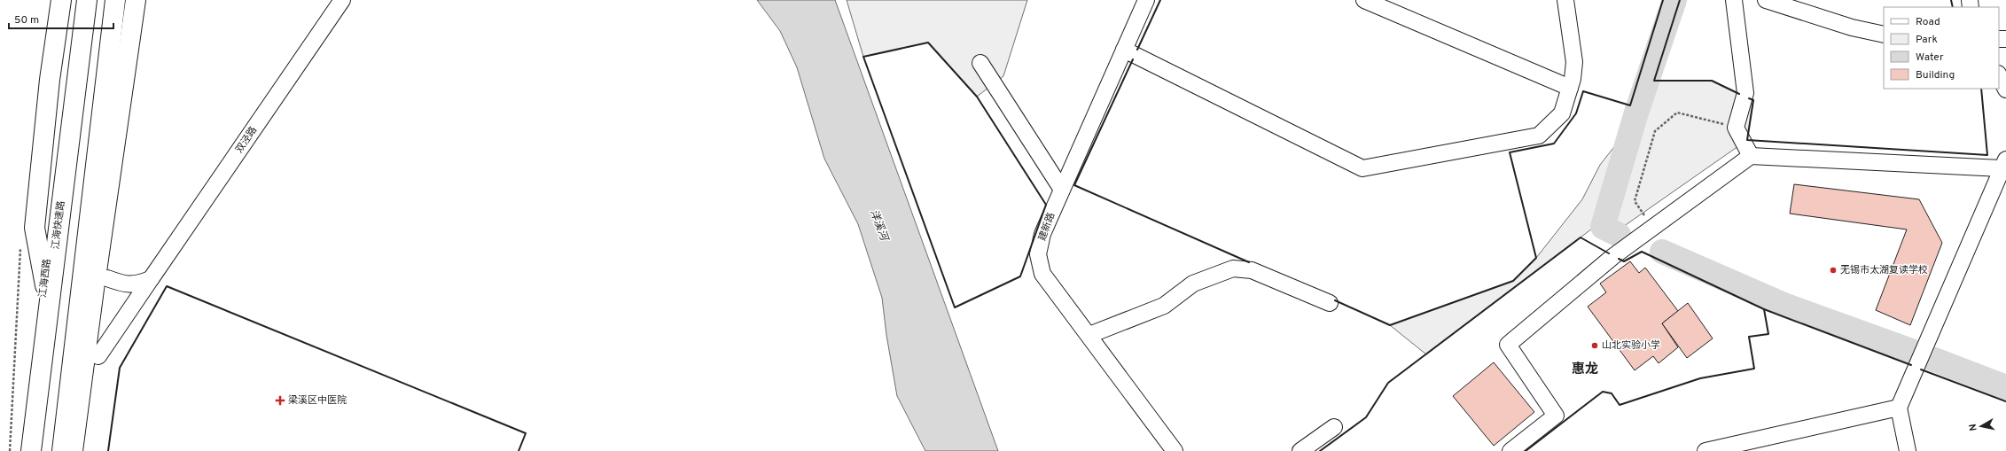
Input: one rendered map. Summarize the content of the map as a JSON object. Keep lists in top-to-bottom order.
{
  "streets": {
    "main road": ["江海快速路", "江海西路"],
    "street": ["双泾路", "建新路"]
  },
  "districts": ["惠龙"],
  "water": ["洋溪河"],
  "places": {
    "other": ["无锡市太湖复读学校", "山北实验小学"],
    "health": ["梁溪区中医院"]
  },
  "legend": [
    "Road",
    "Park",
    "Water",
    "Building"
  ],
  "scale_bar": "50 m",
  "north": "left"
}
